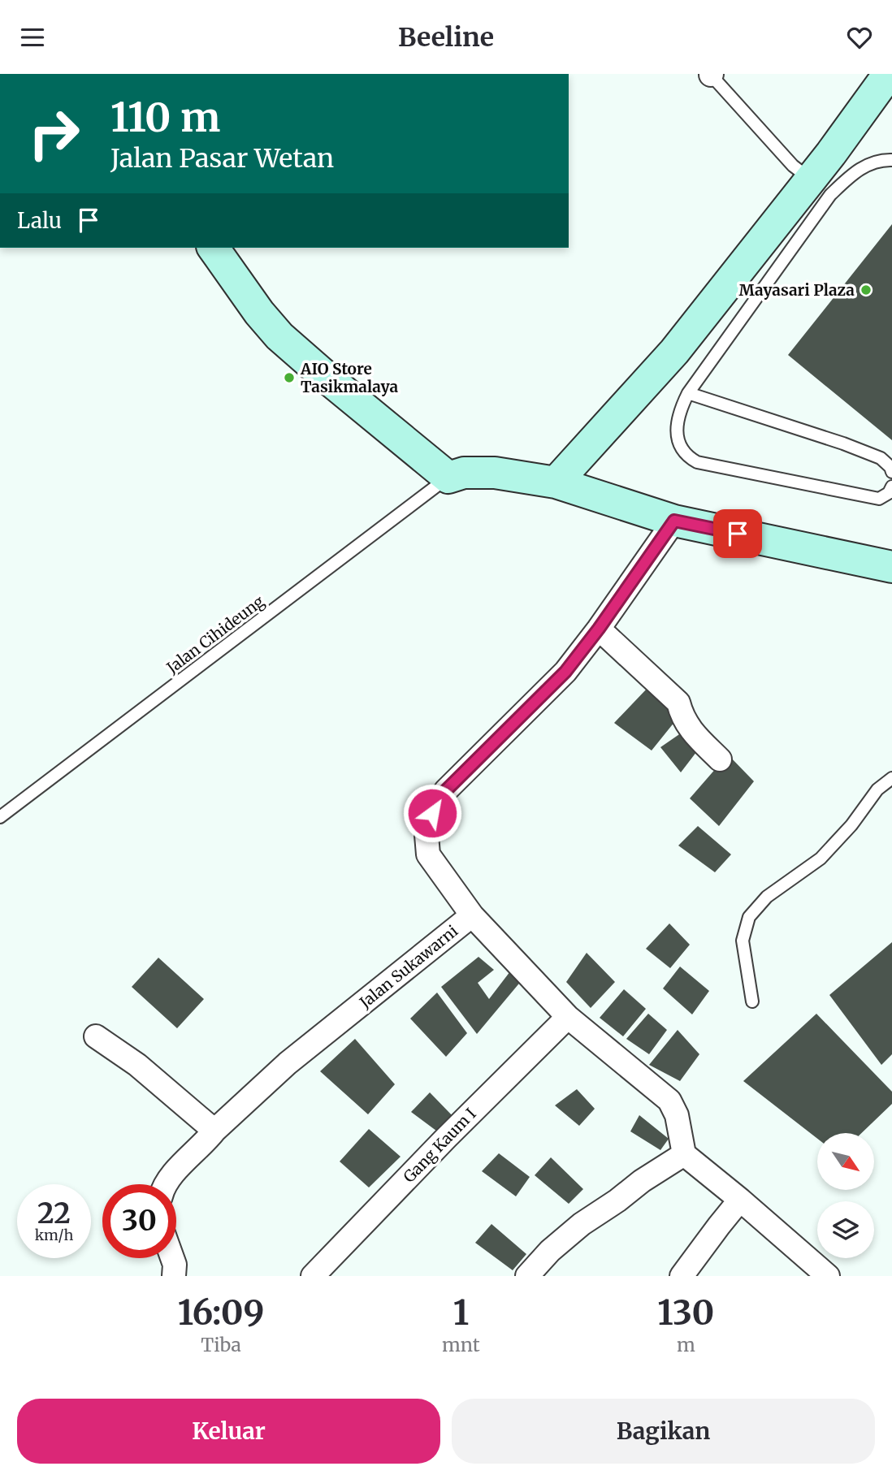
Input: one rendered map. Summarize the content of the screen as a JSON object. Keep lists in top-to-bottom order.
{
  "streets": {
    "street": ["Jalan Sukawarni", "Gang Kaum I"],
    "lane": ["Jalan Cihideung"]
  },
  "places": ["Mayasari Plaza", "AIO Store Tasikmalaya"],
  "north": "bottom right",
  "page": {
    "header": "Beeline",
    "turn": ["110 m", "Jalan Pasar Wetan"],
    "then": "Lalu",
    "speed": "22 km/h",
    "limit": "30",
    "eta": [
      "16:09",
      "Tiba",
      "1",
      "mnt",
      "130",
      "m"
    ],
    "buttons": ["Keluar", "Bagikan"]
  }
}
